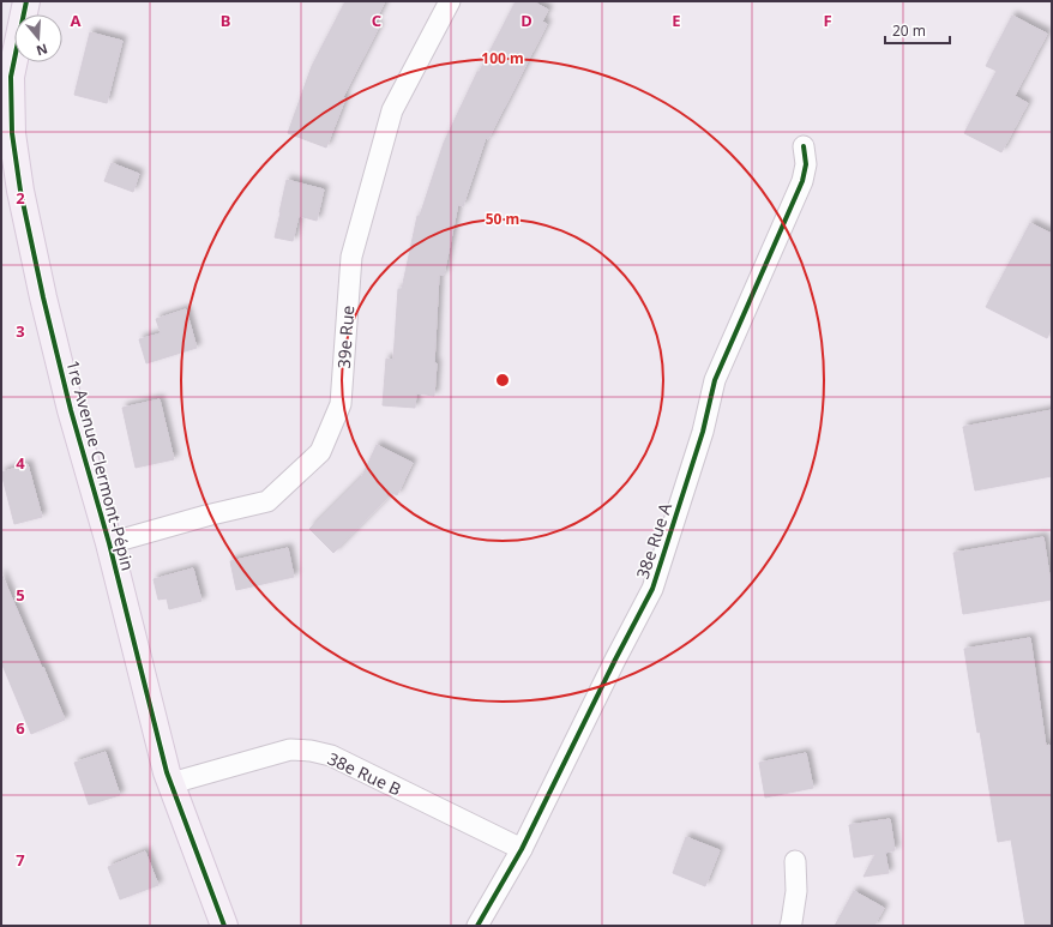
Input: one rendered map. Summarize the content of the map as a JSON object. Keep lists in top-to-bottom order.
{
  "streets": {
    "street": [
      "39e Rue",
      "1re Avenue Clermont-Pépin",
      "38e Rue A",
      "38e Rue B"
    ]
  },
  "crossings": [
    ["39e Rue", "1re Avenue Clermont-Pépin"],
    ["1re Avenue Clermont-Pépin", "38e Rue B"],
    ["38e Rue A", "38e Rue B"]
  ],
  "scale_bar": "20 m",
  "north": "bottom",
  "grid": {
    "columns": [
      "A",
      "B",
      "C",
      "D",
      "E",
      "F"
    ],
    "rows": [
      "2",
      "3",
      "4",
      "5",
      "6",
      "7"
    ]
  },
  "rings": ["100 m", "50 m"]
}
